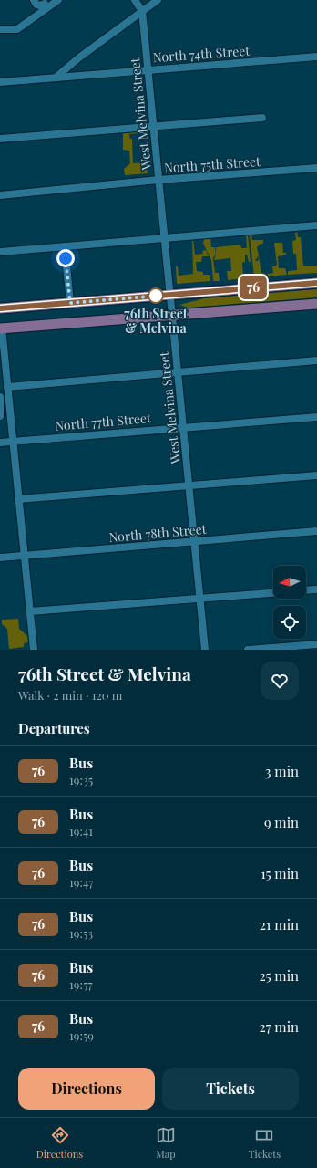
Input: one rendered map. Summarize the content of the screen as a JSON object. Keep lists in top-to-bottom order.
{
  "streets": {
    "street": [
      "North 74th Street",
      "West Melvina Street",
      "North 75th Street",
      "North 77th Street",
      "North 78th Street"
    ]
  },
  "crossings": [
    ["North 74th Street", "West Melvina Street"],
    ["West Melvina Street", "North 75th Street"],
    ["West Melvina Street", "North 77th Street"],
    ["West Melvina Street", "North 78th Street"]
  ],
  "places": ["76th Street & Melvina"],
  "lines": ["bus line 76"],
  "north": "left",
  "page": {
    "on_map": "76",
    "heading": [
      ["76th Street & Melvina", "Walk · 2 min · 120 m"],
      "Departures"
    ],
    "list": [
      {
        "mark": "76",
        "name": "Bus",
        "note": "19:35",
        "value": "3 min"
      },
      {
        "mark": "76",
        "name": "Bus",
        "note": "19:41",
        "value": "9 min"
      },
      {
        "mark": "76",
        "name": "Bus",
        "note": "19:47",
        "value": "15 min"
      },
      {
        "mark": "76",
        "name": "Bus",
        "note": "19:53",
        "value": "21 min"
      },
      {
        "mark": "76",
        "name": "Bus",
        "note": "19:57",
        "value": "25 min"
      },
      {
        "mark": "76",
        "name": "Bus",
        "note": "19:59",
        "value": "27 min"
      }
    ],
    "buttons": ["Directions", "Tickets"],
    "tabs": ["Directions", "Map", "Tickets"]
  }
}
